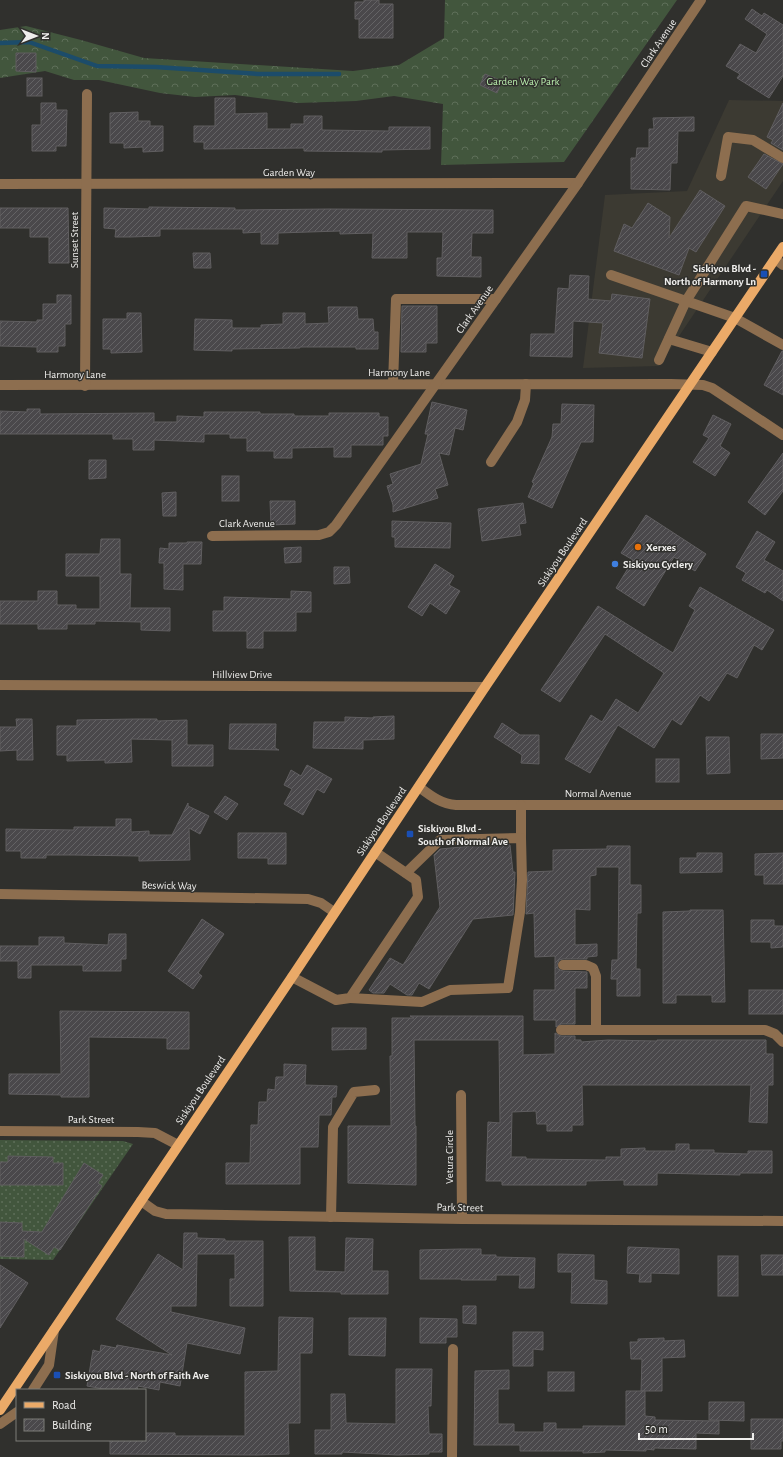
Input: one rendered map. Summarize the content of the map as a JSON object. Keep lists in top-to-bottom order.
{
  "streets": {
    "main road": ["Siskiyou Boulevard"],
    "street": [
      "Clark Avenue",
      "Garden Way",
      "Sunset Street",
      "Harmony Lane",
      "Hillview Drive",
      "Normal Avenue",
      "Beswick Way",
      "Park Street",
      "Vetura Circle"
    ]
  },
  "crossings": [
    ["Clark Avenue", "Garden Way"],
    ["Clark Avenue", "Harmony Lane"],
    ["Garden Way", "Sunset Street"],
    ["Sunset Street", "Harmony Lane"],
    ["Harmony Lane", "Siskiyou Boulevard"],
    ["Siskiyou Boulevard", "Hillview Drive"],
    ["Siskiyou Boulevard", "Normal Avenue"],
    ["Siskiyou Boulevard", "Beswick Way"],
    ["Siskiyou Boulevard", "Park Street"],
    ["Park Street", "Vetura Circle"]
  ],
  "parks": ["Garden Way Park"],
  "places": {
    "transit": ["Siskiyou Blvd - North of Harmony Ln", "Siskiyou Blvd - South of Normal Ave", "Siskiyou Blvd - North of Faith Ave"],
    "other": ["Xerxes", "Siskiyou Cyclery"]
  },
  "legend": ["Road", "Building"],
  "scale_bar": "50 m",
  "north": "right"
}
